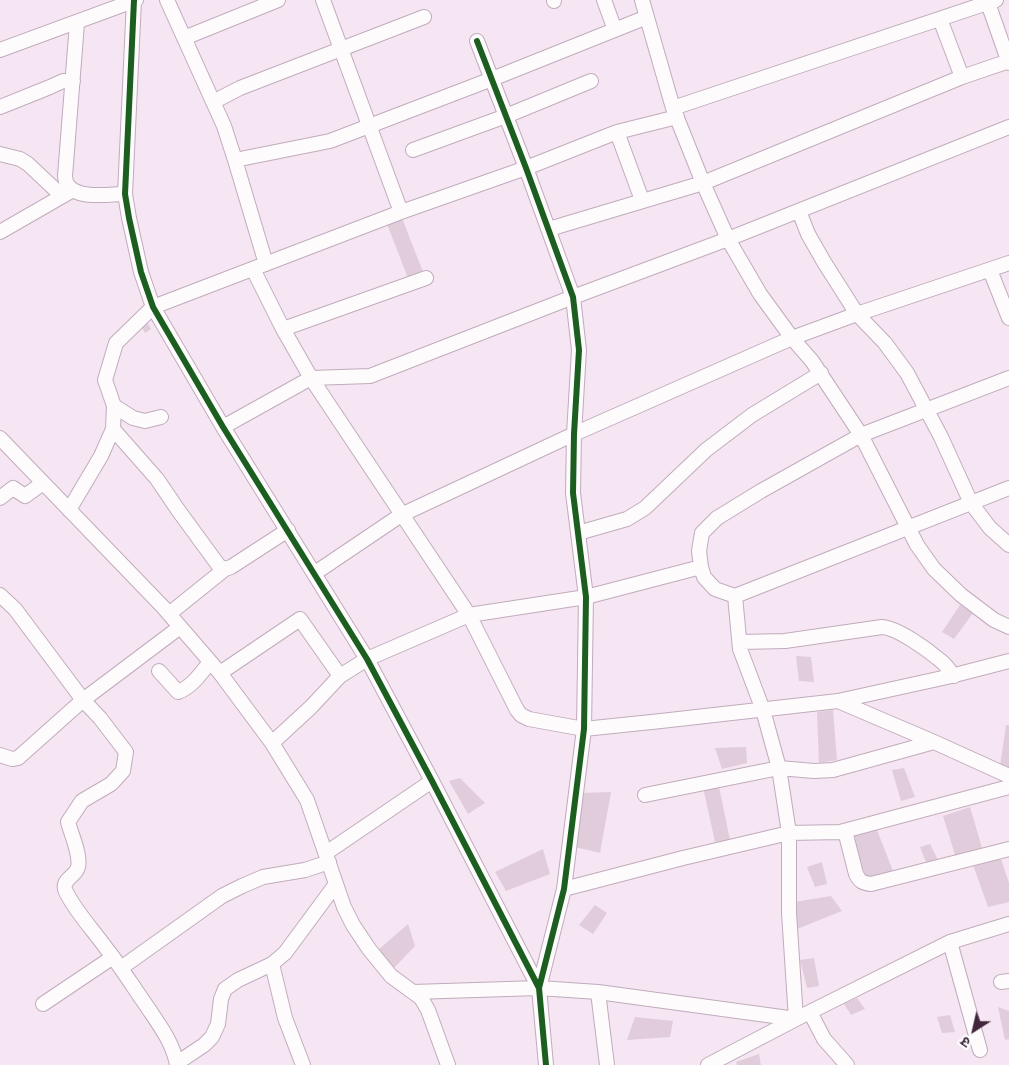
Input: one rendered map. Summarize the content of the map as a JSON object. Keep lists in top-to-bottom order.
{
  "north": "bottom left"
}
